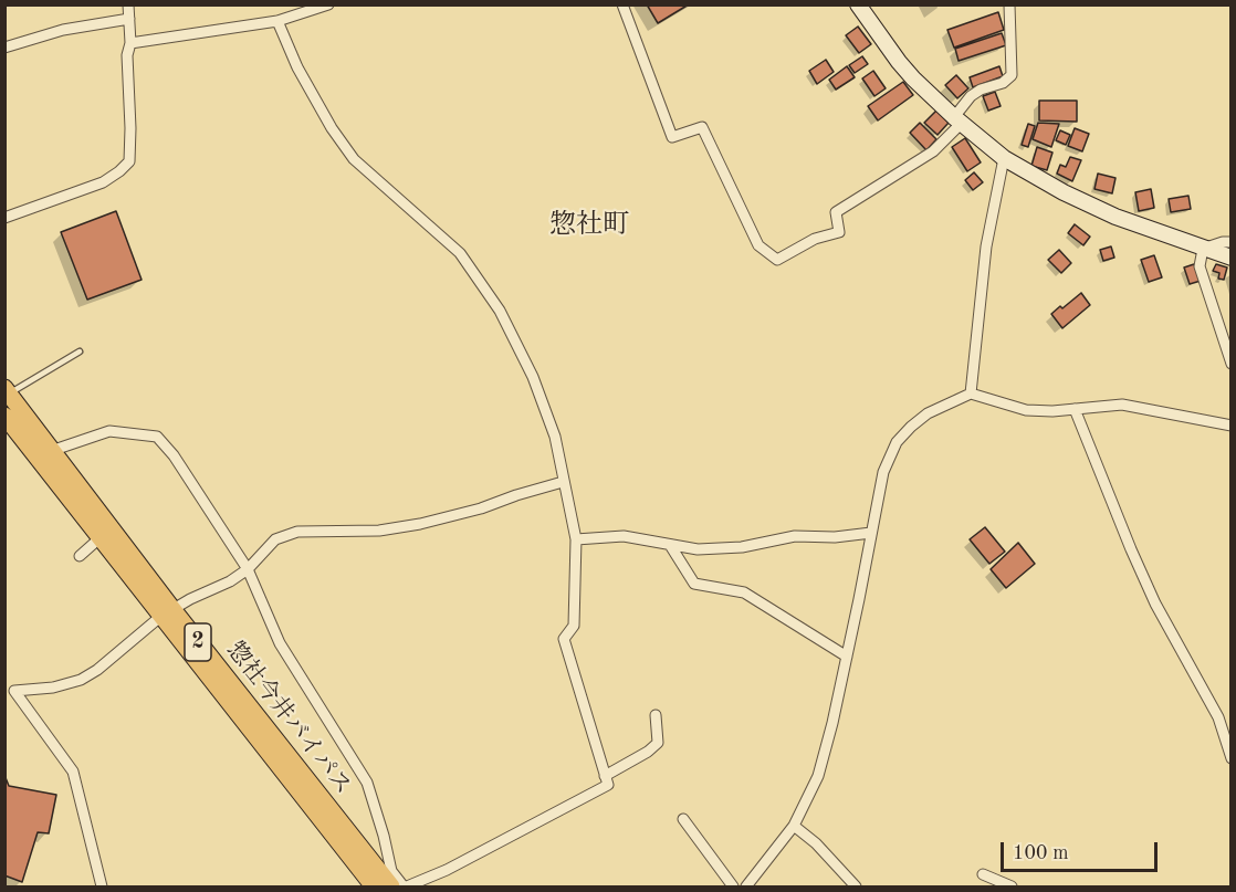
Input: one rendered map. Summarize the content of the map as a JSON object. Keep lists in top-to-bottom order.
{
  "streets": {
    "main road": ["2", "惣社今井バイパス"]
  },
  "districts": ["惣社町"],
  "scale_bar": "100 m"
}
